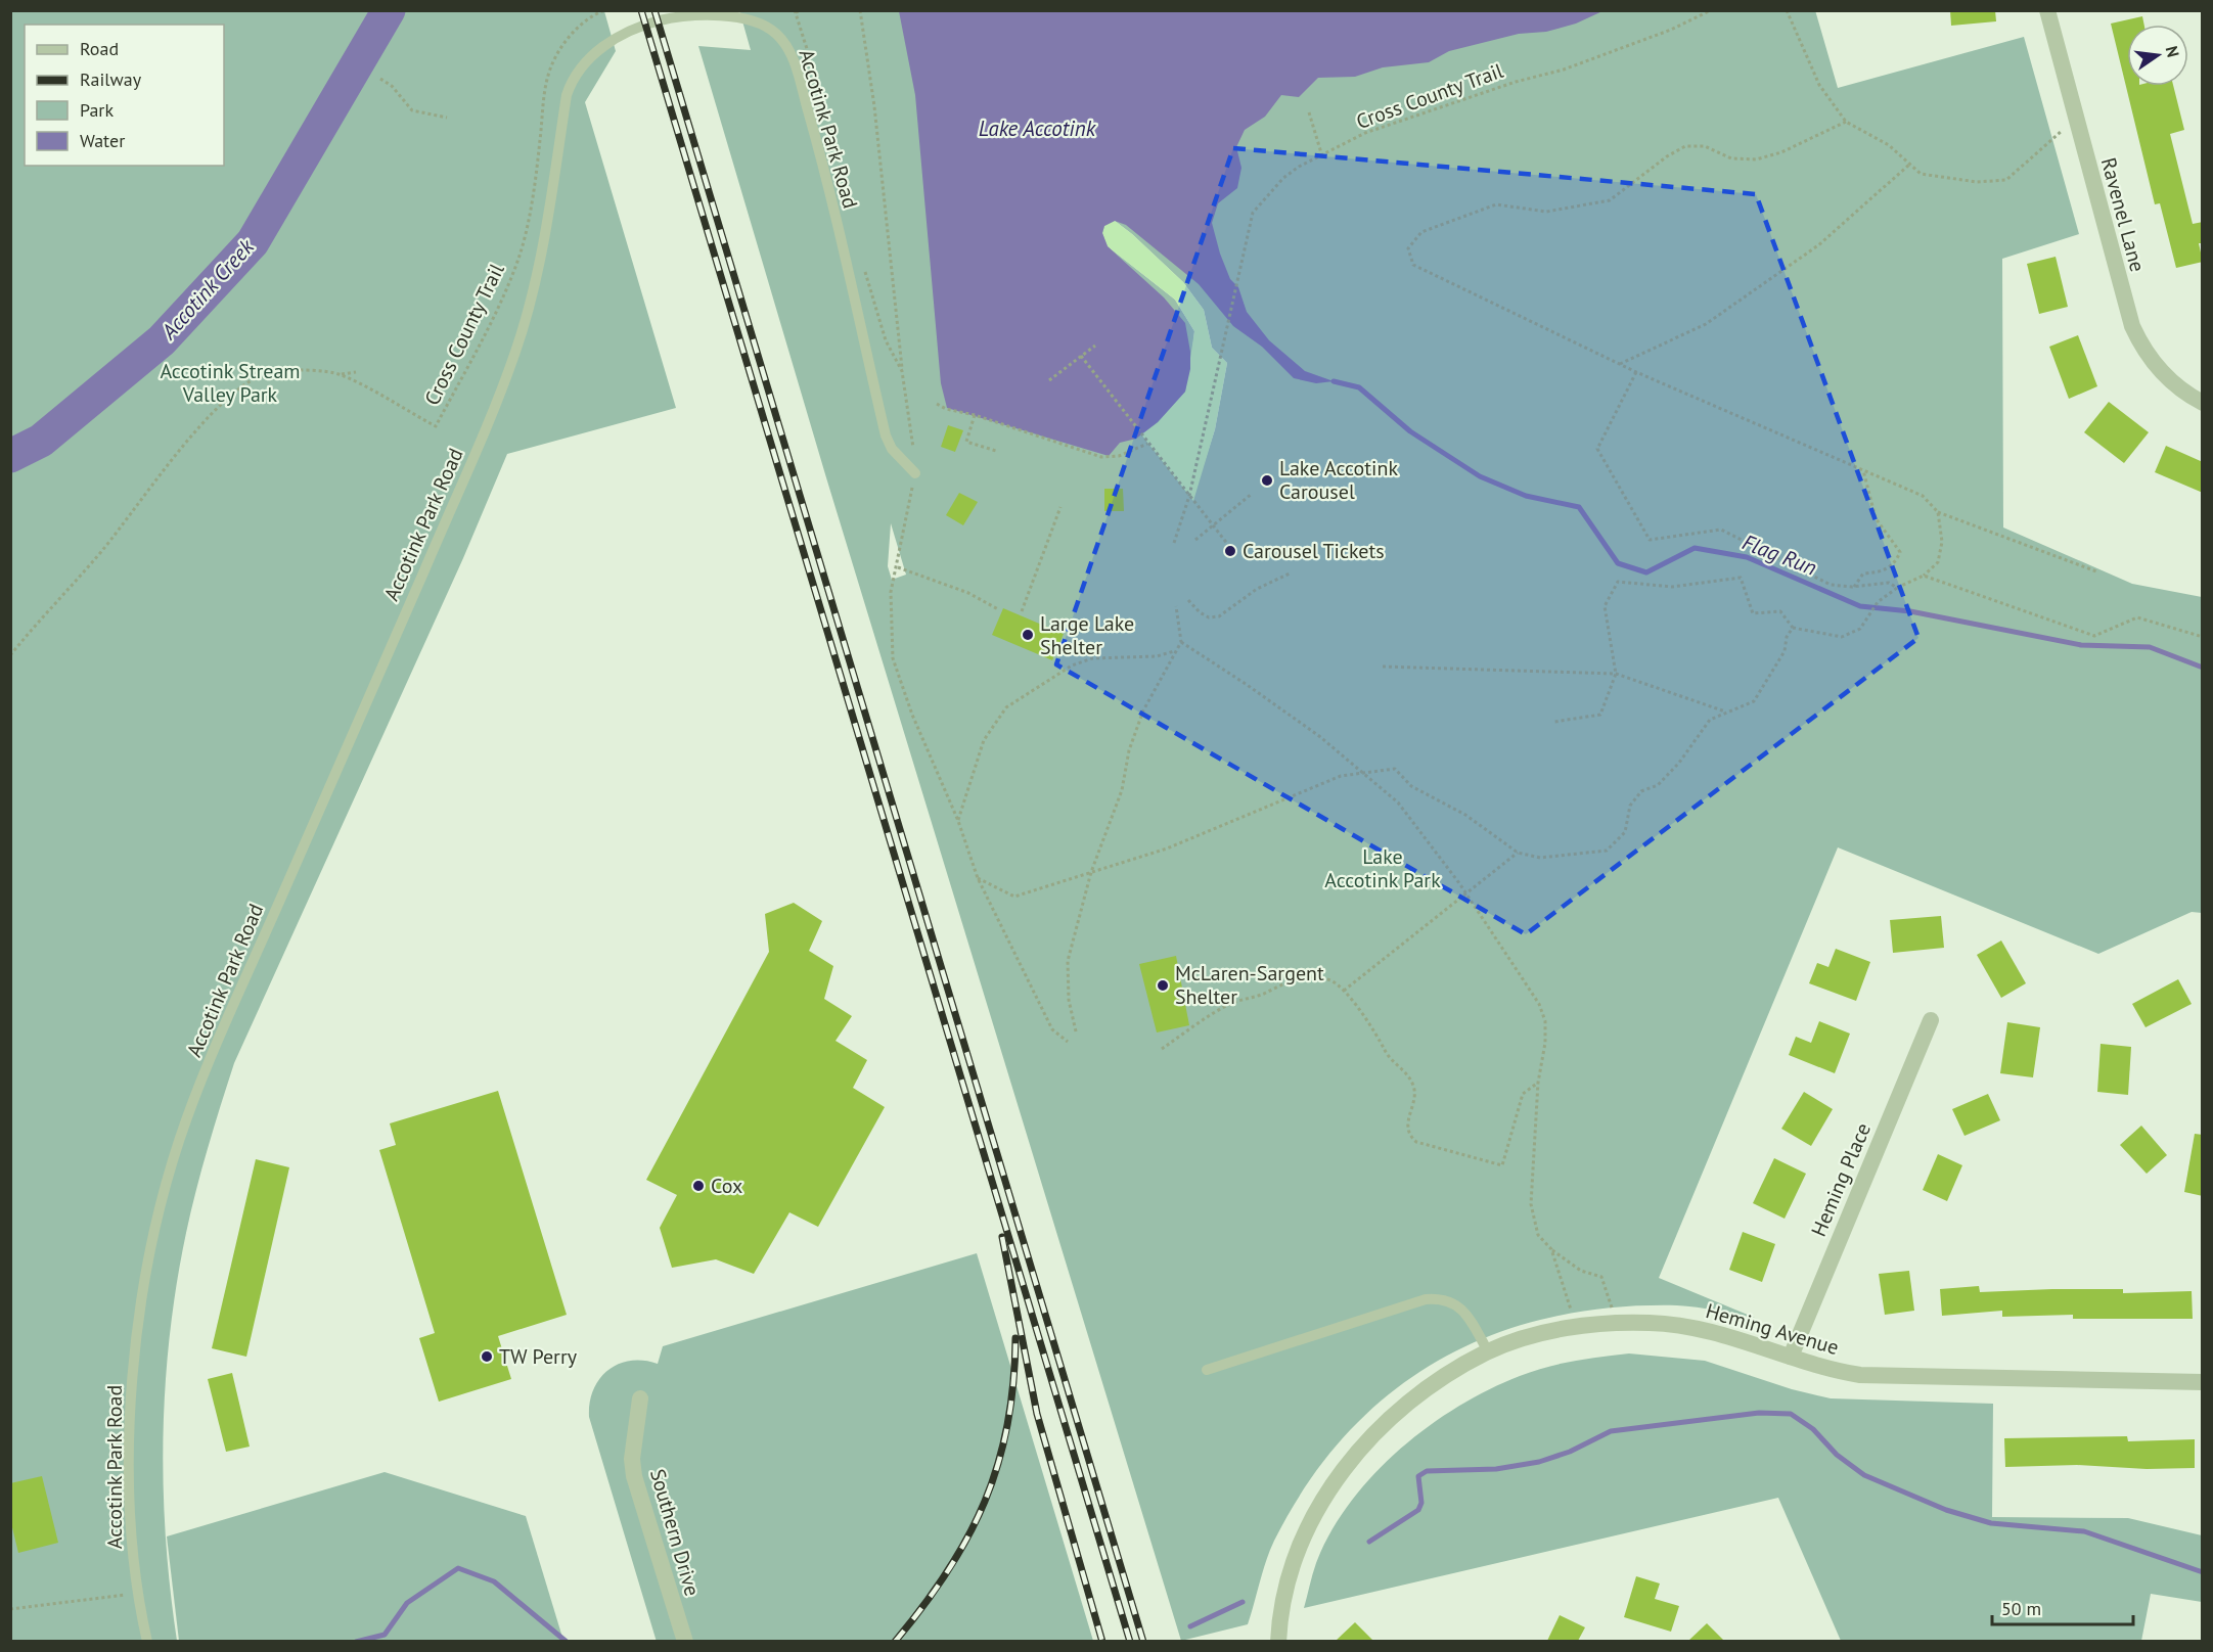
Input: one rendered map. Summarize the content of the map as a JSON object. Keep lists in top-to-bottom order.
{
  "streets": {
    "street": [
      "Ravenel Lane",
      "Heming Place",
      "Heming Avenue",
      "Southern Drive"
    ],
    "lane": ["Accotink Park Road"],
    "path": ["Cross County Trail"]
  },
  "crossings": [
    ["Heming Place", "Heming Avenue"]
  ],
  "water": ["Lake Accotink", "Accotink Creek", "Flag Run"],
  "parks": ["Accotink Stream Valley Park", "Lake Accotink Park"],
  "places": [
    "Lake Accotink Carousel",
    "Carousel Tickets",
    "Large Lake Shelter",
    "McLaren-Sargent Shelter",
    "Cox",
    "TW Perry"
  ],
  "legend": [
    "Road",
    "Railway",
    "Park",
    "Water"
  ],
  "scale_bar": "50 m",
  "north": "right"
}
